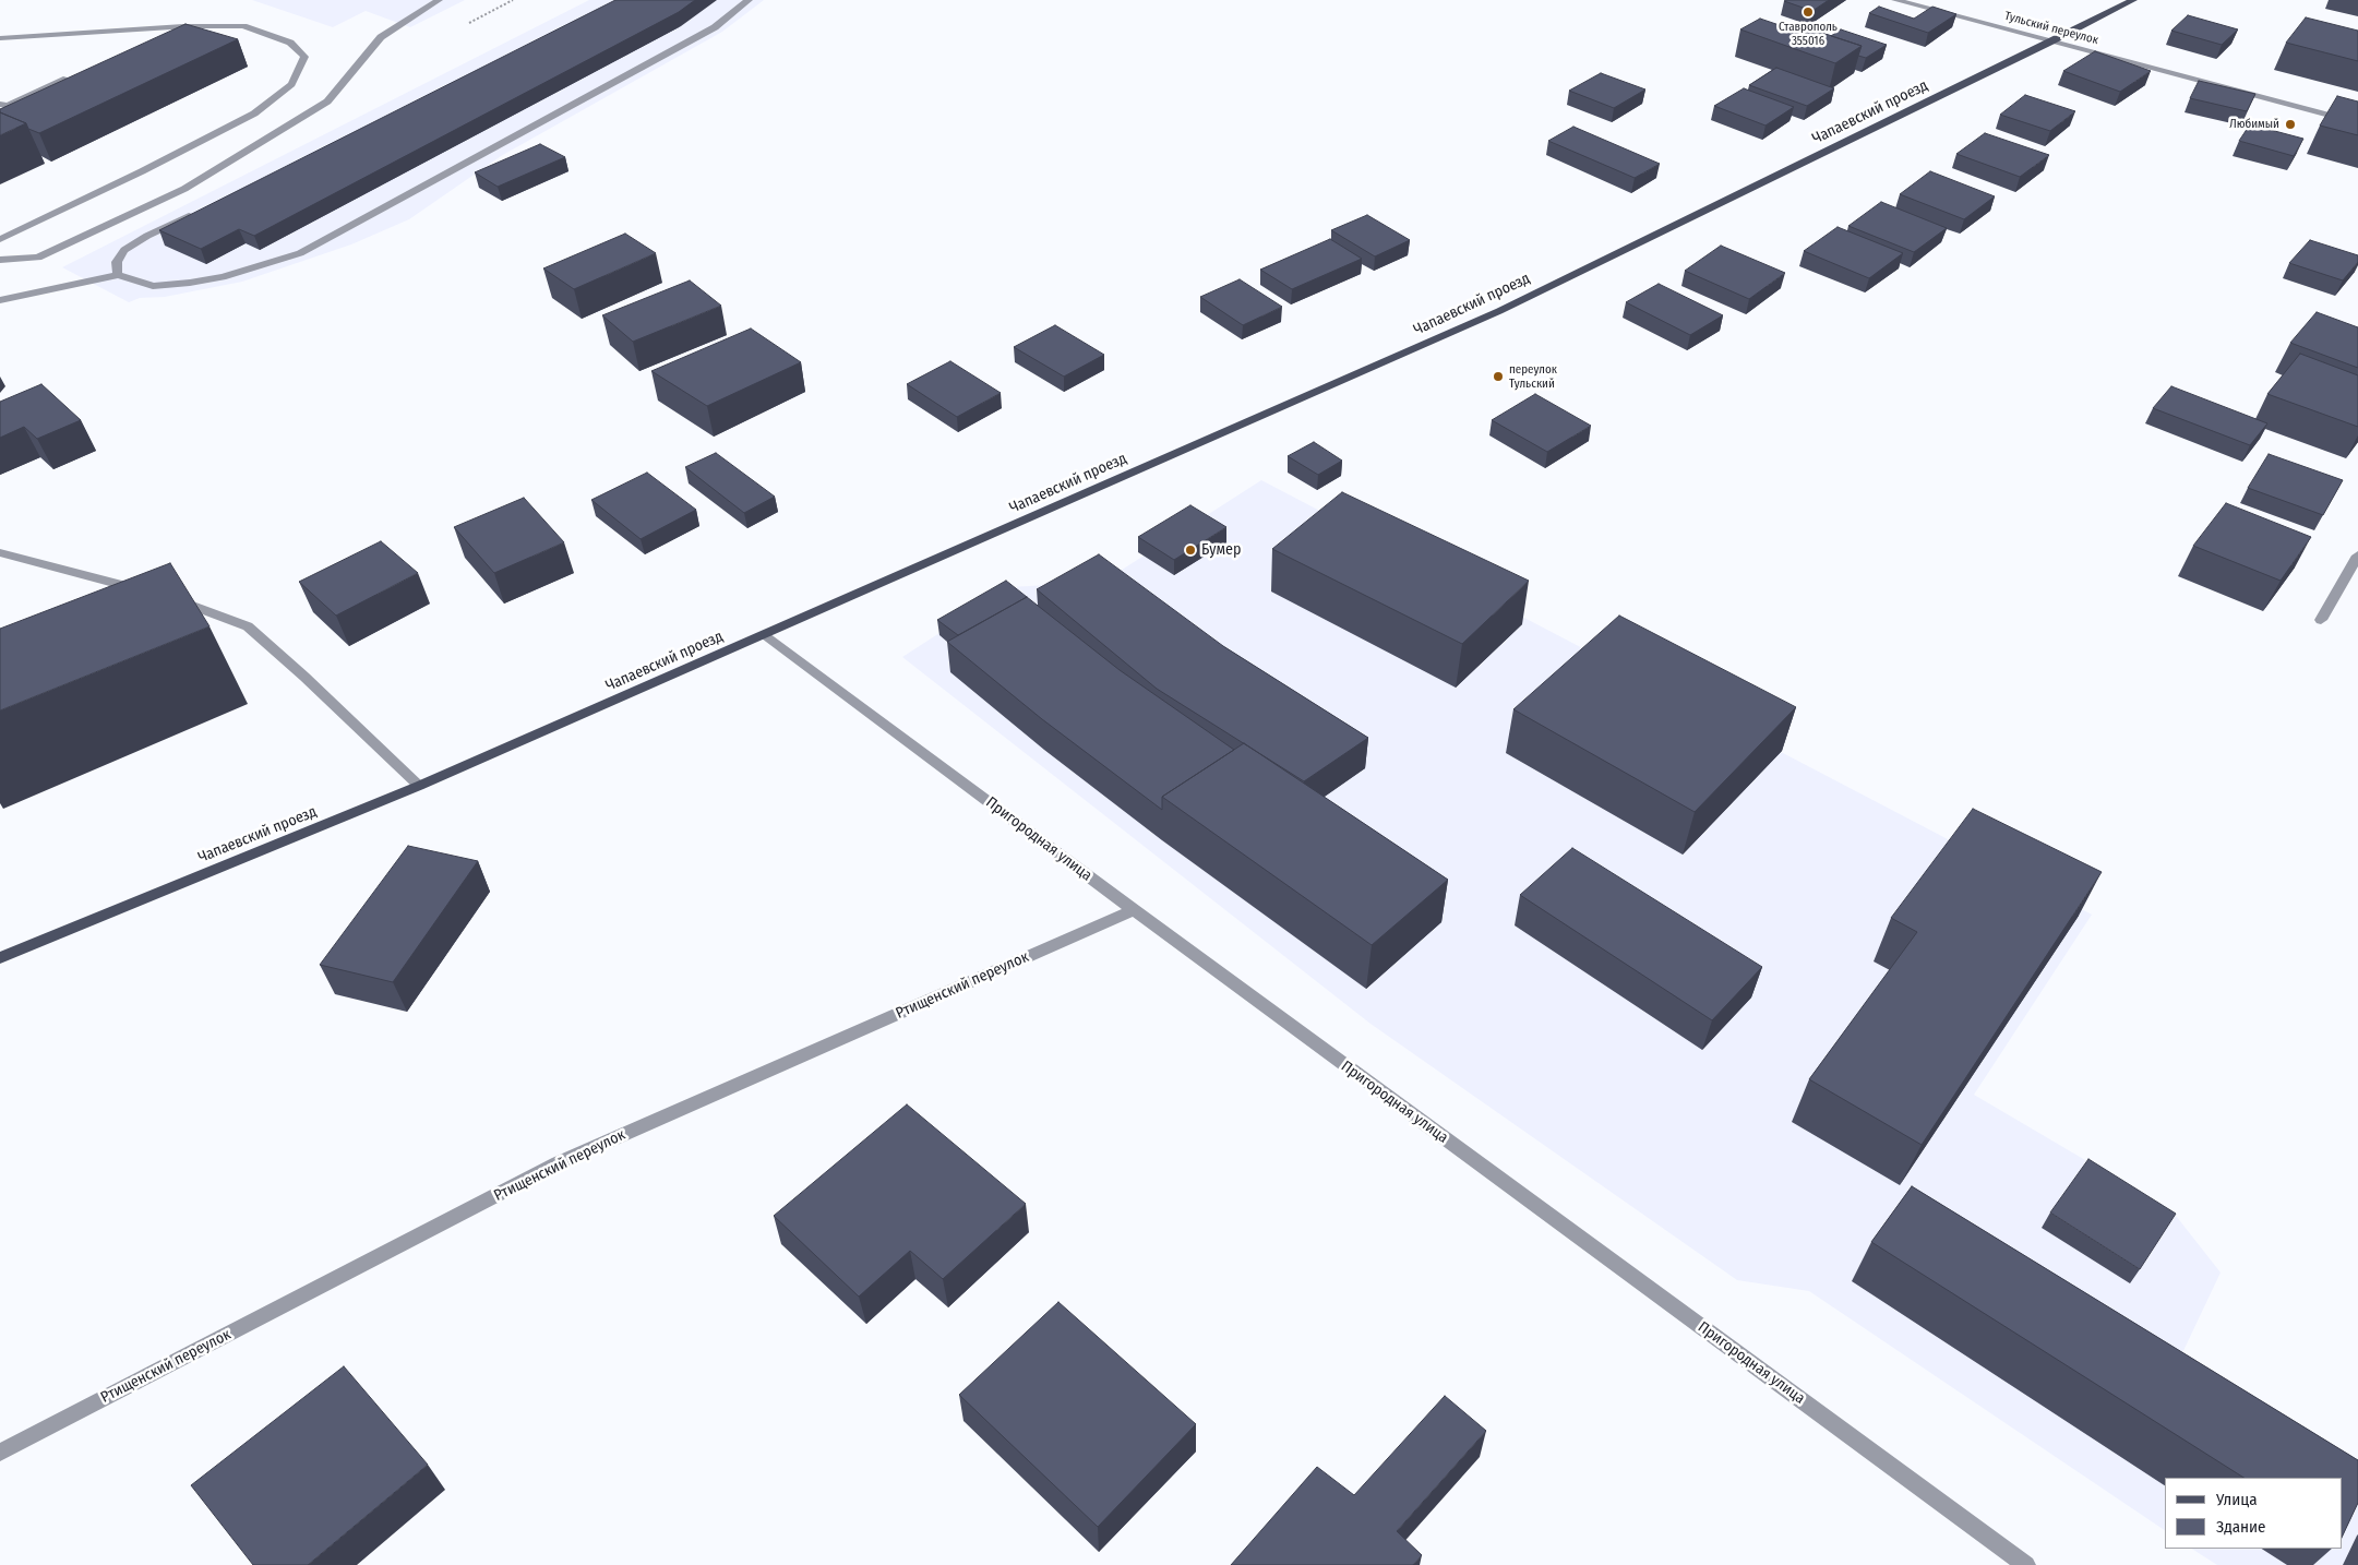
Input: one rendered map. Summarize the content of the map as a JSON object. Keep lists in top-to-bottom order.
{
  "streets": {
    "main road": ["Чапаевский проезд"],
    "street": ["Тульский переулок", "Пригородная улица", "Ртищенский переулок"]
  },
  "crossings": [
    ["Тульский переулок", "Чапаевский проезд"],
    ["Чапаевский проезд", "Пригородная улица"],
    ["Пригородная улица", "Ртищенский переулок"]
  ],
  "places": [
    "Ставрополь 355016",
    "Любимый",
    "переулок Тульский",
    "Бумер"
  ],
  "legend": ["Улица", "Здание"]
}
